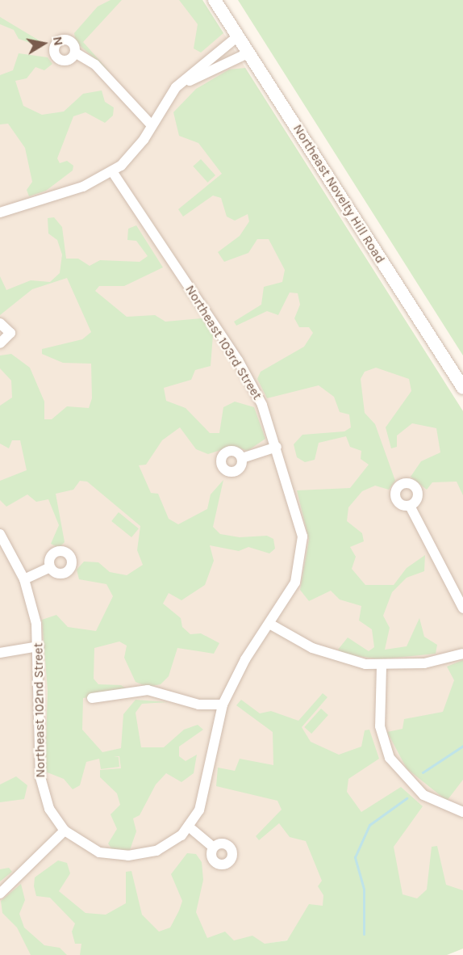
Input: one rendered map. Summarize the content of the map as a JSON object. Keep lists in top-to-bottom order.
{
  "streets": {
    "main road": ["Northeast Novelty Hill Road"],
    "street": ["Northeast 103rd Street", "Northeast 102nd Street"]
  },
  "crossings": [
    ["Northeast 103rd Street", "Northeast 102nd Street"]
  ],
  "north": "right"
}
